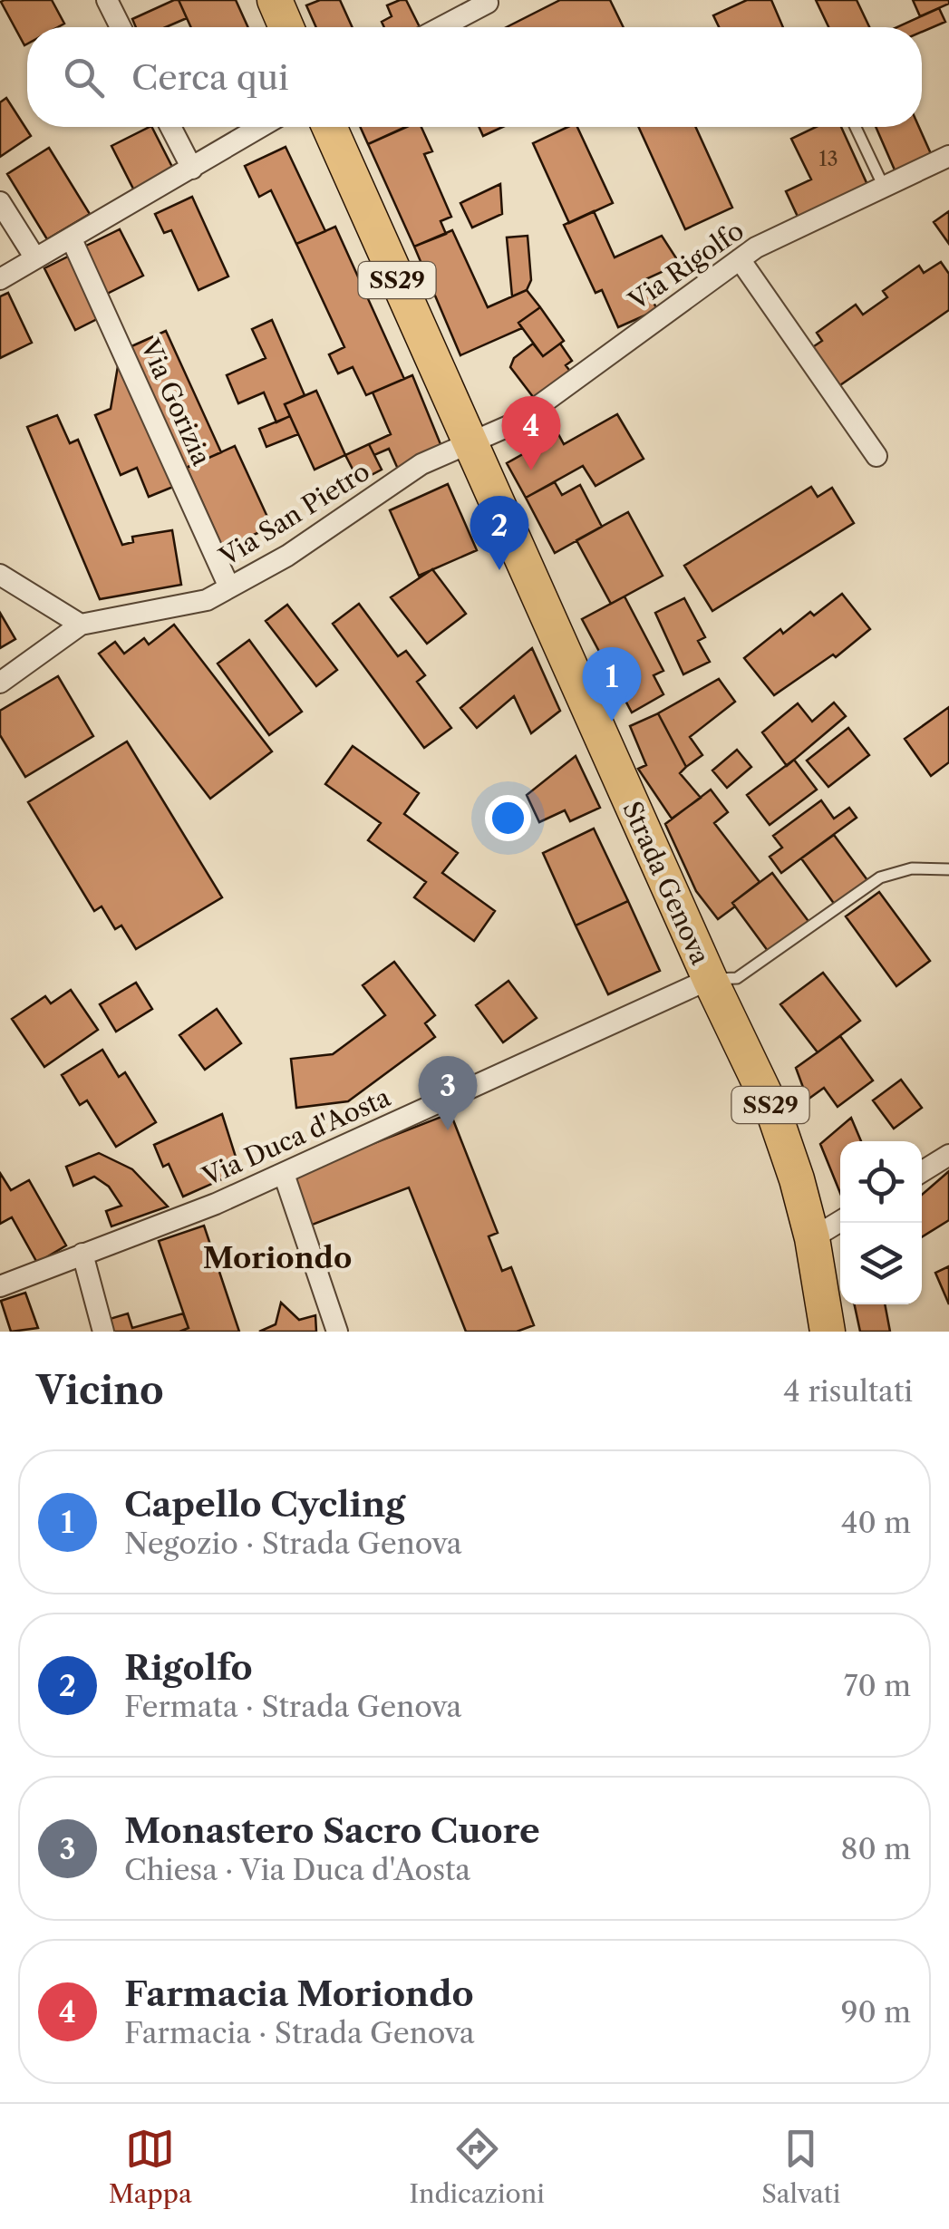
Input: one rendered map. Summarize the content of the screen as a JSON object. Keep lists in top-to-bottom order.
{
  "streets": {
    "main road": ["SS29", "Strada Genova"],
    "street": [
      "Via Rigolfo",
      "Via Gorizia",
      "Via San Pietro",
      "Via Duca d'Aosta"
    ]
  },
  "crossings": [
    ["Via Rigolfo", "SS29"],
    ["Via Rigolfo", "Via San Pietro"],
    ["Via Rigolfo", "Strada Genova"],
    ["SS29", "Via San Pietro"],
    ["SS29", "Strada Genova"],
    ["Via Gorizia", "Via San Pietro"],
    ["Via San Pietro", "Strada Genova"],
    ["Strada Genova", "Via Duca d'Aosta"]
  ],
  "districts": ["Moriondo"],
  "house_numbers": ["13"],
  "page": {
    "search": "Cerca qui",
    "pins": [
      "4",
      "2",
      "1",
      "3"
    ],
    "heading": ["Vicino", "4 risultati"],
    "list": [
      {
        "mark": "1",
        "name": "Capello Cycling",
        "note": "Negozio · Strada Genova",
        "value": "40 m"
      },
      {
        "mark": "2",
        "name": "Rigolfo",
        "note": "Fermata · Strada Genova",
        "value": "70 m"
      },
      {
        "mark": "3",
        "name": "Monastero Sacro Cuore",
        "note": "Chiesa · Via Duca d'Aosta",
        "value": "80 m"
      },
      {
        "mark": "4",
        "name": "Farmacia Moriondo",
        "note": "Farmacia · Strada Genova",
        "value": "90 m"
      }
    ],
    "nav": ["Mappa", "Indicazioni", "Salvati"]
  }
}
